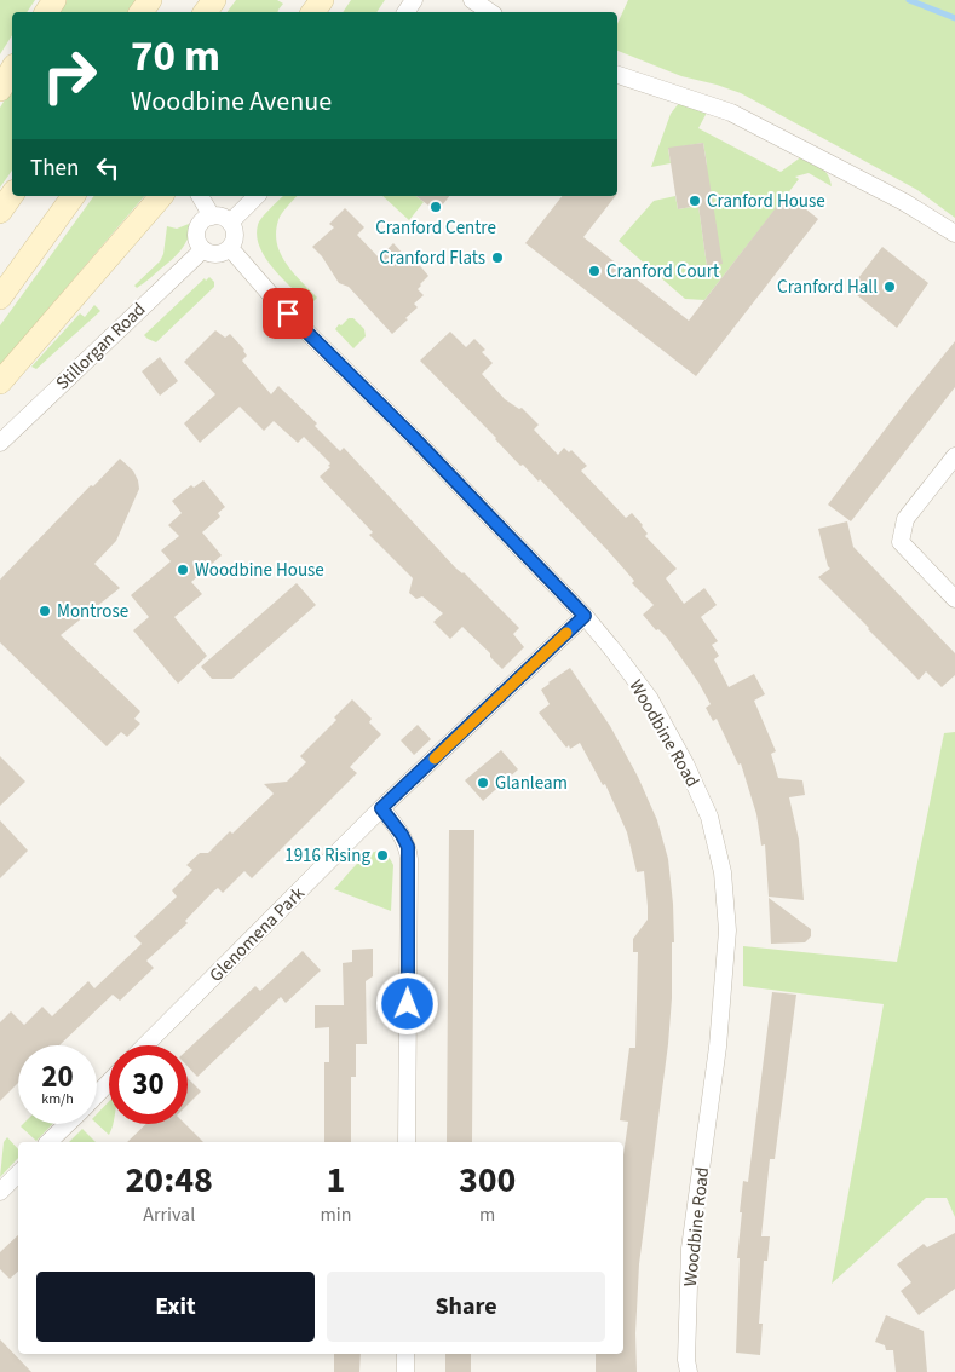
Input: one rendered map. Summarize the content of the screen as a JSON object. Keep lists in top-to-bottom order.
{
  "streets": {
    "street": ["Stillorgan Road", "Woodbine Road", "Glenomena Park"]
  },
  "crossings": [
    ["Stillorgan Road", "Woodbine Road"],
    ["Woodbine Road", "Glenomena Park"]
  ],
  "places": [
    "Cranford House",
    "Cranford Centre",
    "Cranford Flats",
    "Cranford Court",
    "Cranford Hall",
    "Woodbine House",
    "Montrose",
    "Glanleam",
    "1916 Rising"
  ],
  "page": {
    "turn": ["70 m", "Woodbine Avenue"],
    "then": "Then",
    "speed": "20 km/h",
    "limit": "30",
    "eta": [
      "20:48",
      "Arrival",
      "1",
      "min",
      "300",
      "m"
    ],
    "buttons": ["Exit", "Share"]
  }
}
